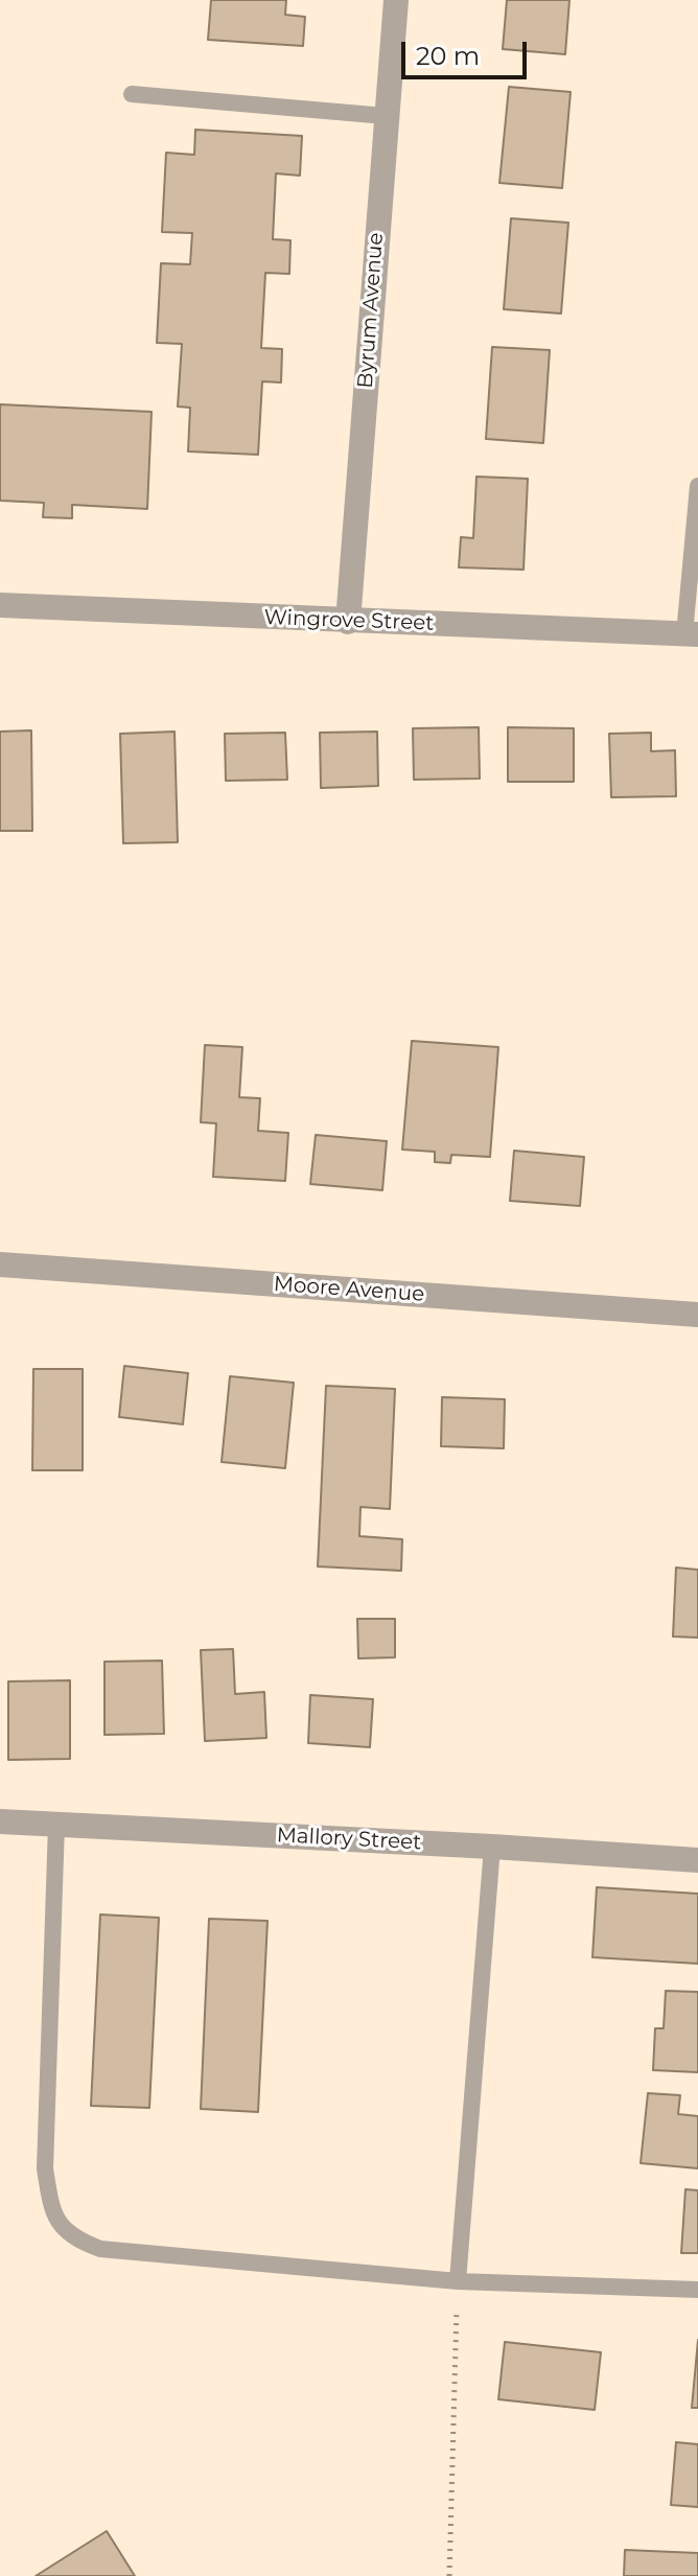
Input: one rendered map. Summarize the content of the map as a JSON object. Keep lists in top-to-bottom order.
{
  "streets": {
    "street": [
      "Byrum Avenue",
      "Wingrove Street",
      "Moore Avenue",
      "Mallory Street"
    ]
  },
  "crossings": [
    ["Byrum Avenue", "Wingrove Street"]
  ],
  "scale_bar": "20 m"
}
